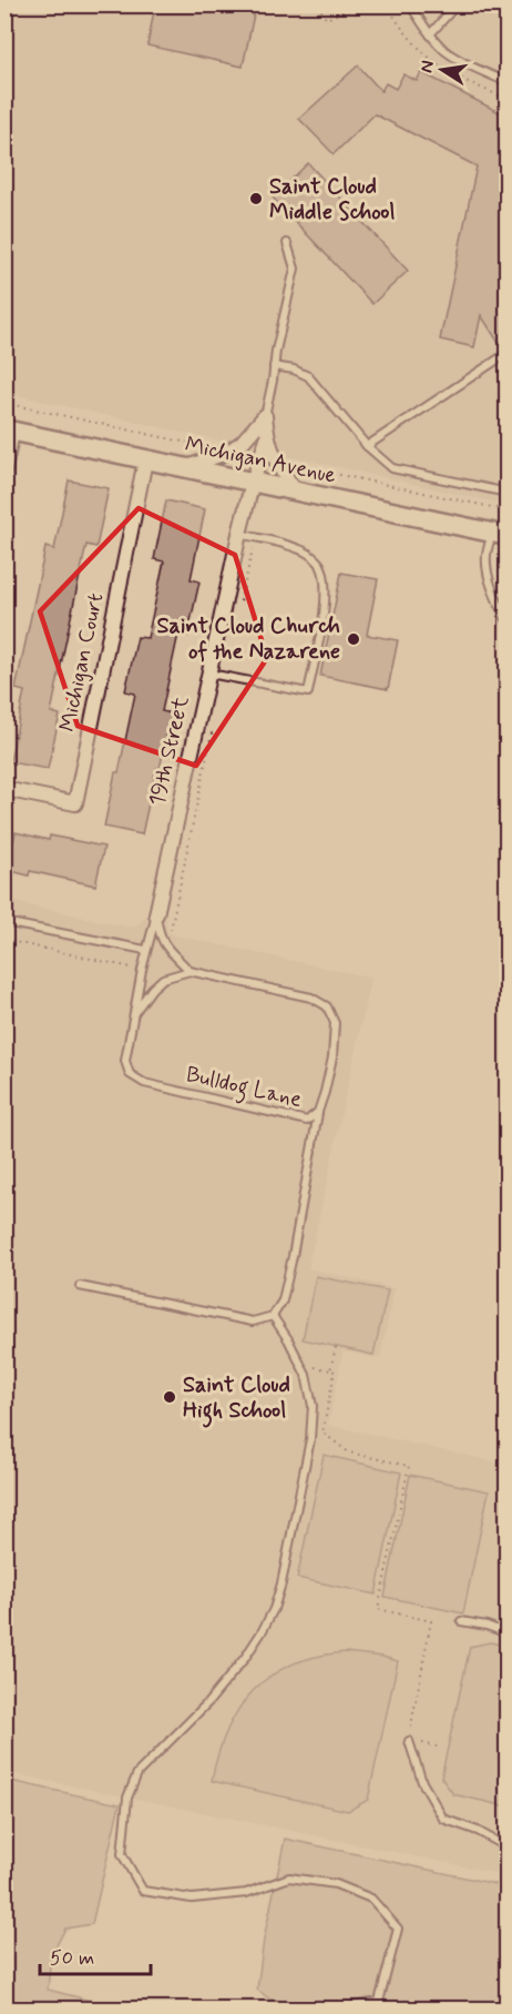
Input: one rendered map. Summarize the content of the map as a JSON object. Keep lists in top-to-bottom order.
{
  "streets": {
    "street": ["Michigan Avenue", "Michigan Court", "19th Street"],
    "lane": ["Bulldog Lane"]
  },
  "crossings": [
    ["Michigan Avenue", "Michigan Court"],
    ["Michigan Avenue", "19th Street"],
    ["19th Street", "Bulldog Lane"]
  ],
  "places": ["Saint Cloud Middle School", "Saint Cloud Church of the Nazarene", "Saint Cloud High School"],
  "scale_bar": "50 m",
  "north": "left"
}
